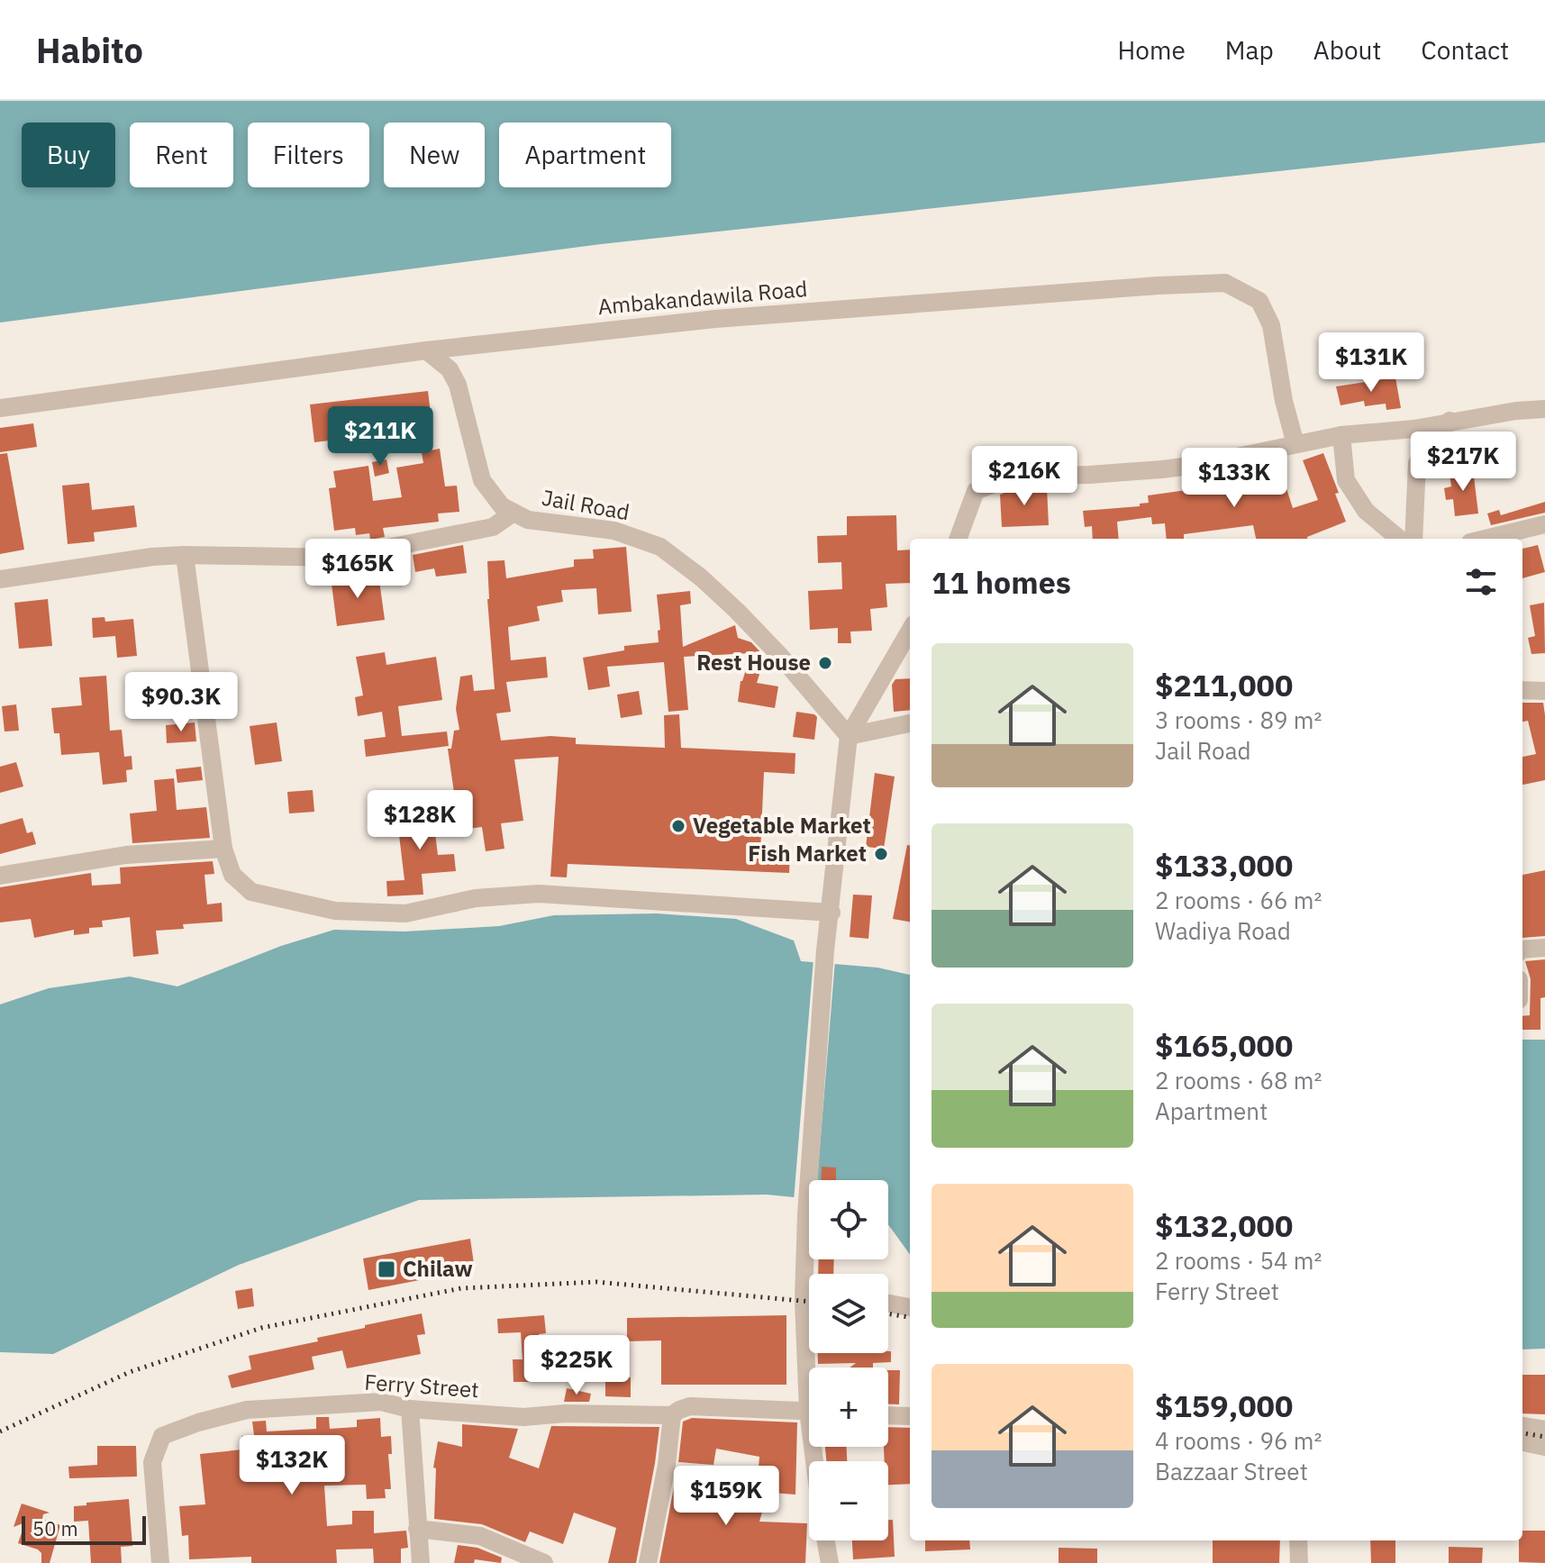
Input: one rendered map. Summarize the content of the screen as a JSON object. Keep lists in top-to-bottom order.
{
  "streets": {
    "street": ["Ambakandawila Road", "Jail Road", "Ferry Street"]
  },
  "crossings": [
    ["Ambakandawila Road", "Jail Road"]
  ],
  "places": {
    "other": ["Rest House", "Vegetable Market", "Fish Market"],
    "transit": ["Chilaw"]
  },
  "scale_bar": "50 m",
  "page": {
    "header": "Habito",
    "nav": [
      "Home",
      "Map",
      "About",
      "Contact"
    ],
    "chip": [
      "Buy",
      "Rent",
      "Filters",
      "New",
      "Apartment"
    ],
    "price": [
      "$131K",
      "$211K",
      "$217K",
      "$216K",
      "$133K",
      "$165K",
      "$90.3K",
      "$128K",
      "$225K",
      "$132K",
      "$159K"
    ],
    "heading": "11 homes",
    "list": [
      {
        "name": "$211,000",
        "note": "3 rooms · 89 m² · Jail Road"
      },
      {
        "name": "$133,000",
        "note": "2 rooms · 66 m² · Wadiya Road"
      },
      {
        "name": "$165,000",
        "note": "2 rooms · 68 m² · Apartment"
      },
      {
        "name": "$132,000",
        "note": "2 rooms · 54 m² · Ferry Street"
      },
      {
        "name": "$159,000",
        "note": "4 rooms · 96 m² · Bazzaar Street"
      }
    ],
    "map_buttons": ["+", "−"],
    "scale": "50 m"
  }
}
